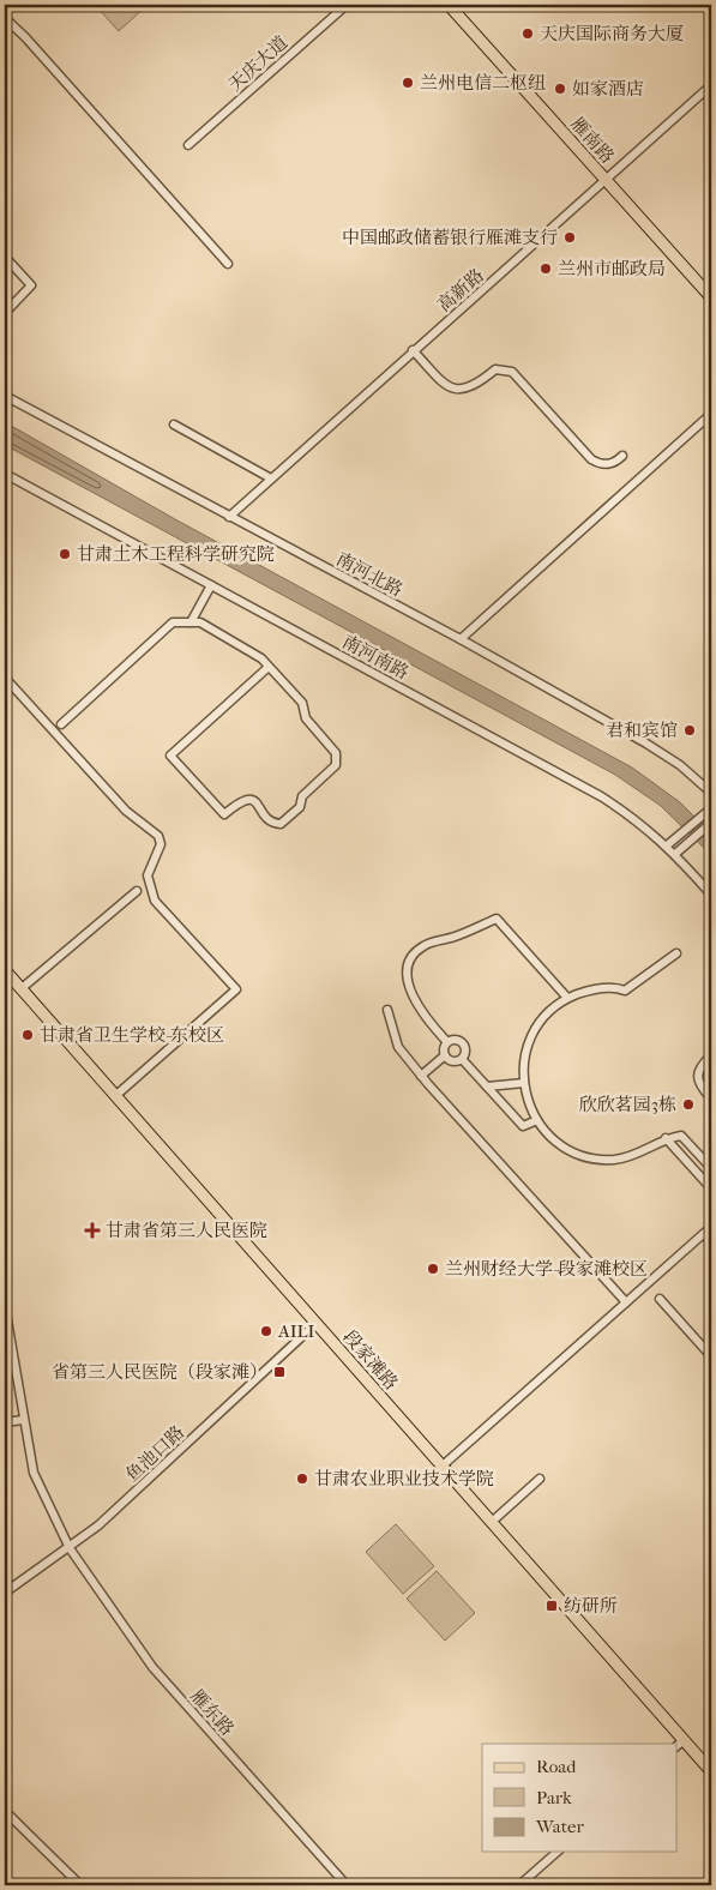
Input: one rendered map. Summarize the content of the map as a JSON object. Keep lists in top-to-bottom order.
{
  "streets": {
    "main road": ["雁南路", "段家滩路"],
    "street": [
      "天庆大道",
      "高新路",
      "南河北路",
      "南河南路",
      "鱼池口路",
      "雁东路"
    ]
  },
  "crossings": [
    ["雁南路", "高新路"],
    ["高新路", "南河北路"],
    ["段家滩路", "鱼池口路"],
    ["鱼池口路", "雁东路"]
  ],
  "places": {
    "other": [
      "天庆国际商务大厦",
      "兰州电信二枢纽",
      "如家酒店",
      "中国邮政储蓄银行雁滩支行",
      "兰州市邮政局",
      "甘肃土木工程科学研究院",
      "君和宾馆",
      "甘肃省卫生学校-东校区",
      "欣欣茗园3栋",
      "兰州财经大学-段家滩校区",
      "AILI",
      "甘肃农业职业技术学院"
    ],
    "health": ["甘肃省第三人民医院"],
    "transit": ["省第三人民医院（段家滩）", "纺研所"]
  },
  "legend": ["Road", "Park", "Water"]
}
